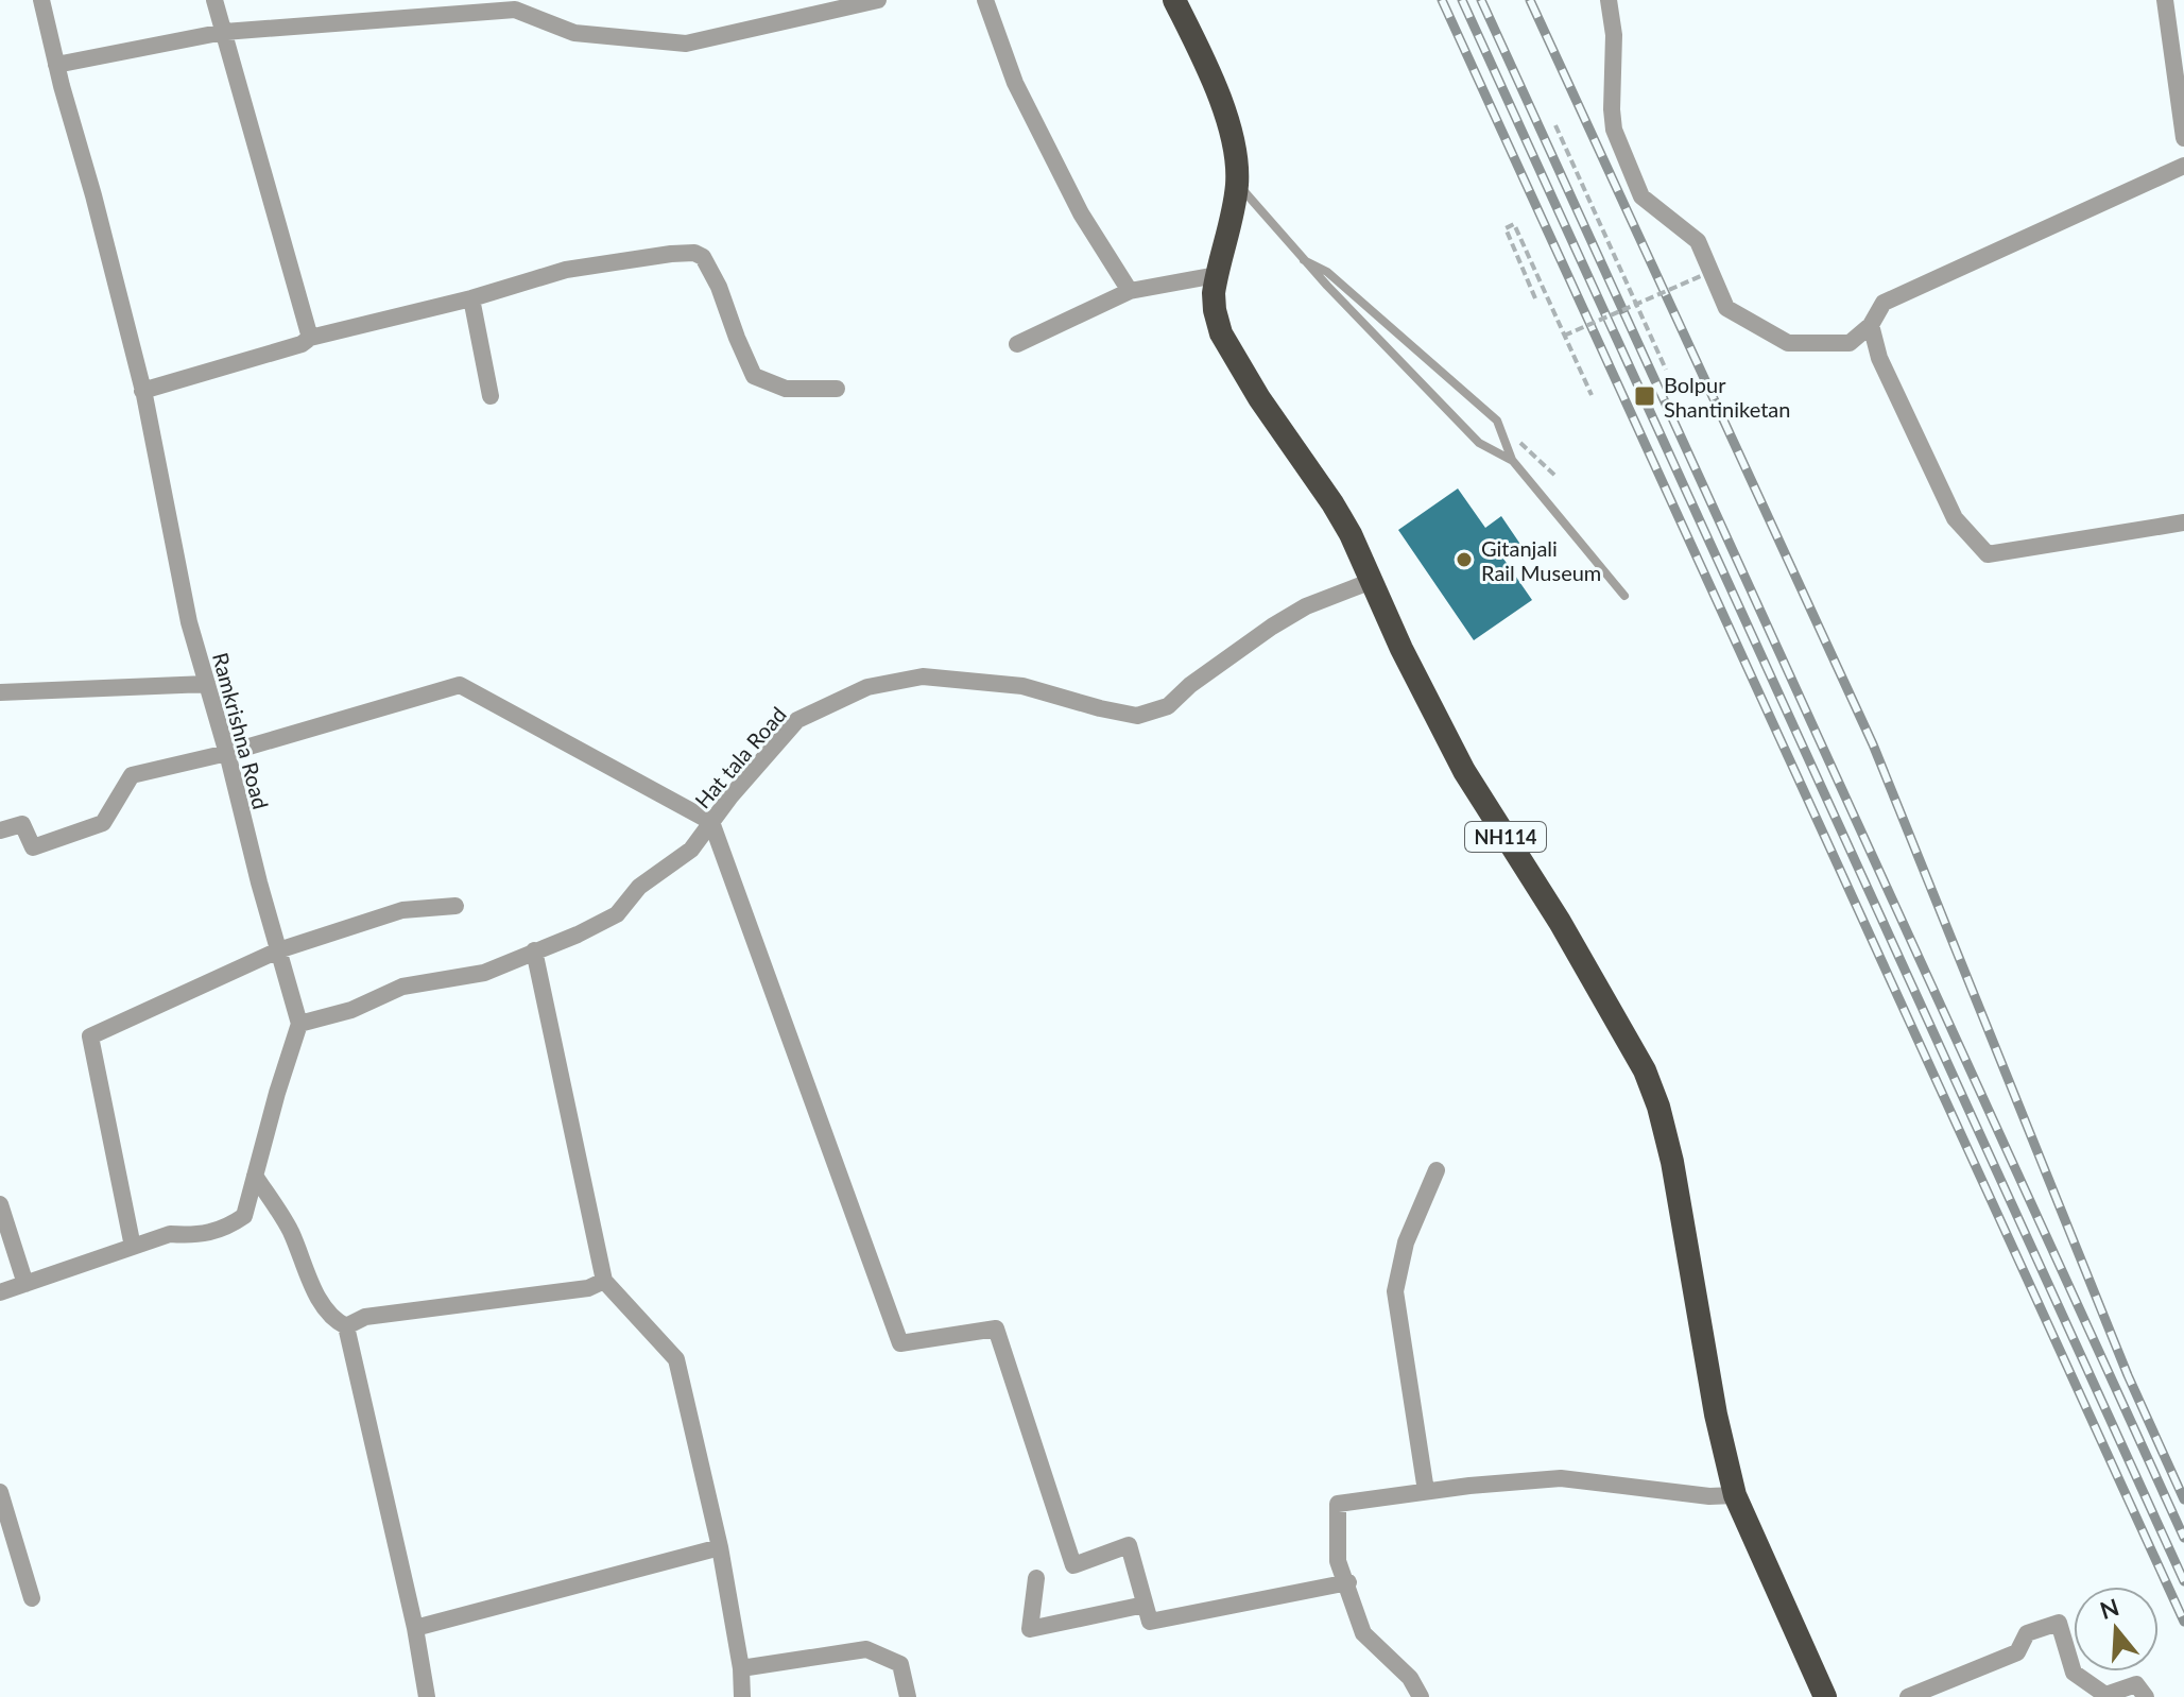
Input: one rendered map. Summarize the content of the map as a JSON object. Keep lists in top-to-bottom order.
{
  "streets": {
    "highway": ["NH114"],
    "street": ["Ramkrishna Road", "Hat tala Road"]
  },
  "crossings": [
    ["Ramkrishna Road", "Hat tala Road"],
    ["Hat tala Road", "NH114"]
  ],
  "places": {
    "transit": ["Bolpur Shantiniketan"],
    "other": ["Gitanjali Rail Museum"]
  },
  "north": "top"
}
